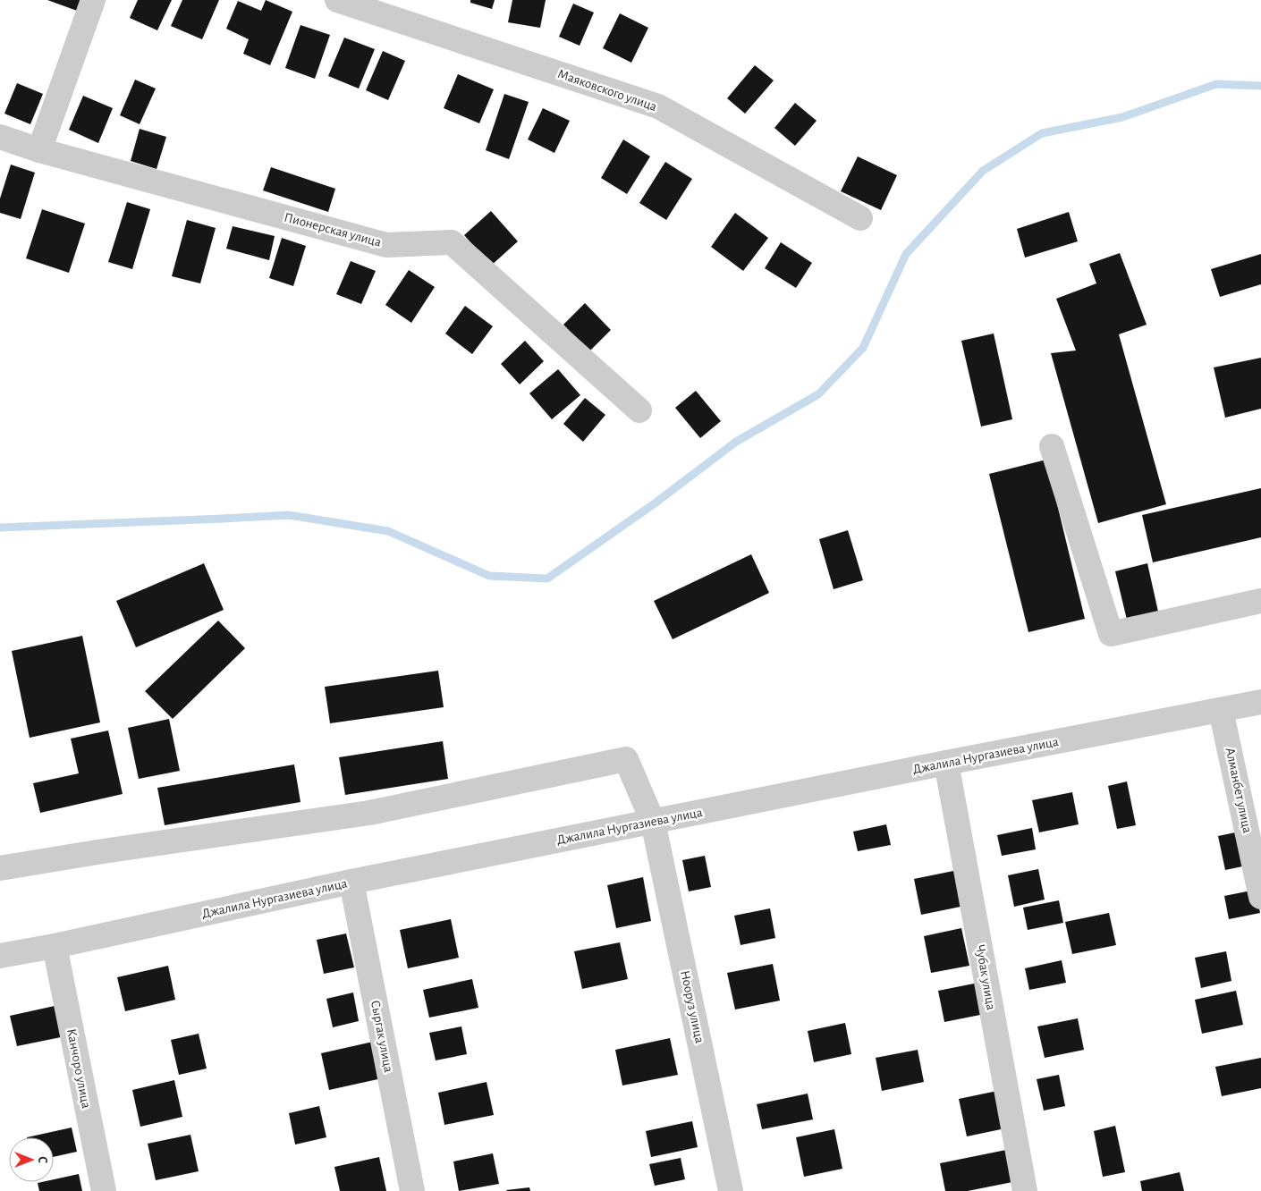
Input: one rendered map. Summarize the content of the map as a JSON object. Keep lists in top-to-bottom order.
{
  "streets": {
    "street": [
      "Маяковского улица",
      "Пионерская улица",
      "Джалила Нургазиева улица",
      "Алманбет улица",
      "Чубак улица",
      "Нооруз улица",
      "Сыргак улица",
      "Канчоро улица"
    ]
  },
  "crossings": [
    ["Джалила Нургазиева улица", "Алманбет улица"],
    ["Джалила Нургазиева улица", "Чубак улица"],
    ["Джалила Нургазиева улица", "Нооруз улица"],
    ["Джалила Нургазиева улица", "Сыргак улица"],
    ["Джалила Нургазиева улица", "Канчоро улица"]
  ],
  "north": "right"
}
